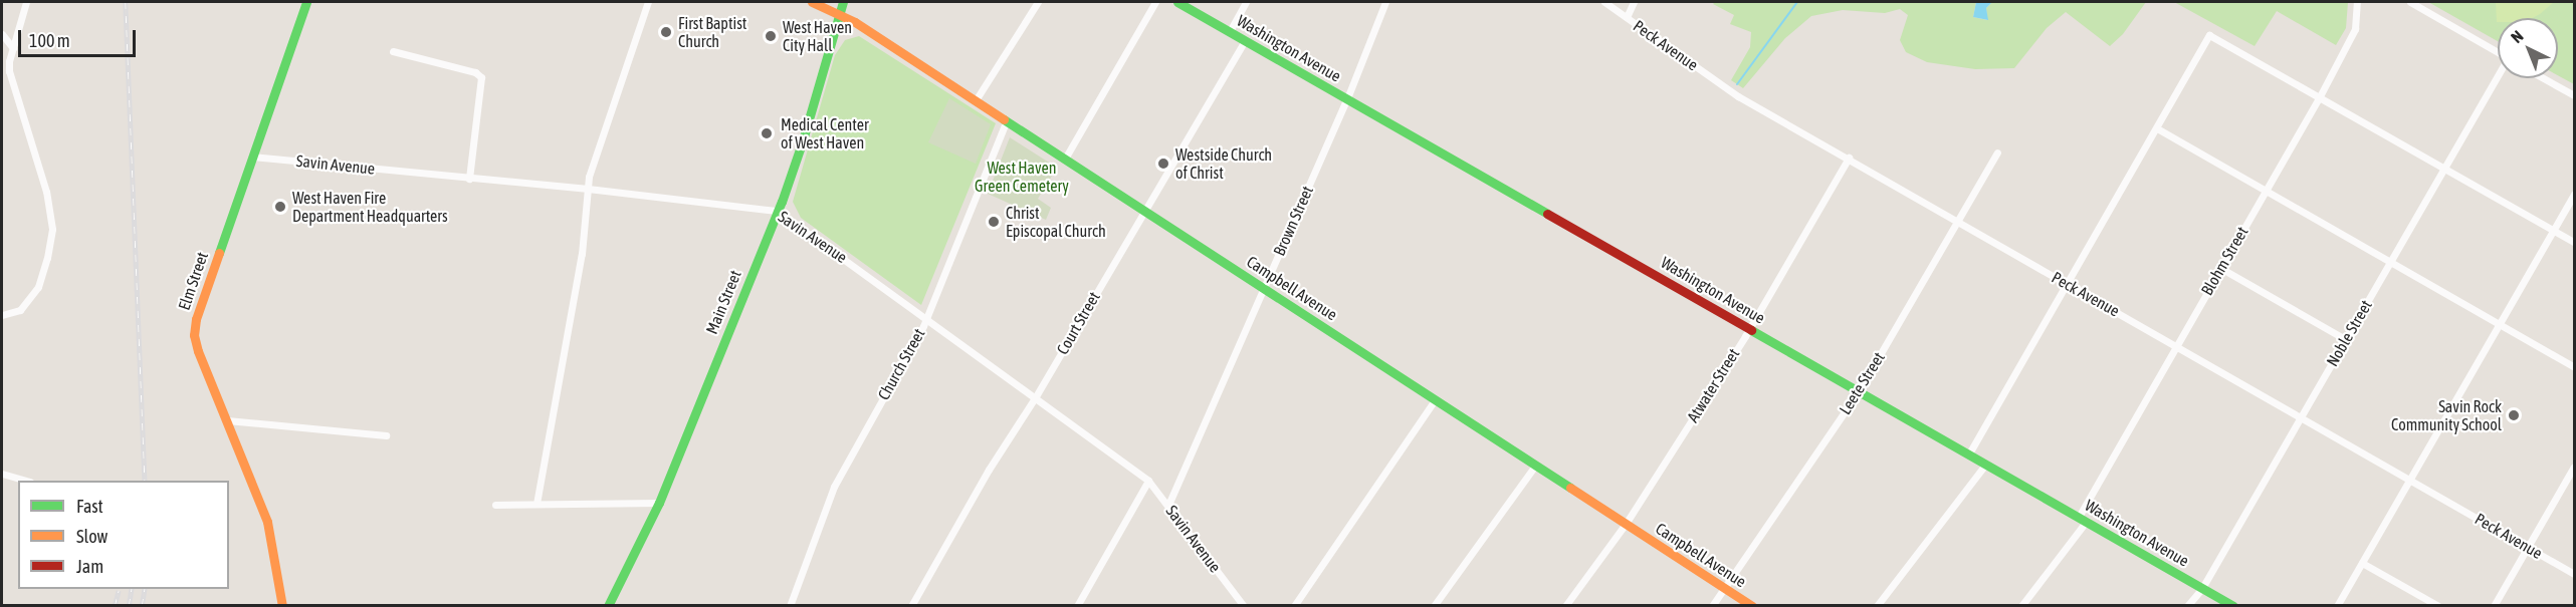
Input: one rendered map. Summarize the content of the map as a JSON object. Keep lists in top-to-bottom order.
{
  "streets": {
    "main road": [
      "Washington Avenue",
      "Elm Street",
      "Campbell Avenue",
      "Main Street"
    ],
    "street": [
      "Peck Avenue",
      "Savin Avenue",
      "Brown Street",
      "Blohm Street",
      "Court Street",
      "Noble Street",
      "Church Street",
      "Leete Street",
      "Atwater Street"
    ]
  },
  "crossings": [
    ["Peck Avenue", "Blohm Street"],
    ["Peck Avenue", "Noble Street"],
    ["Peck Avenue", "Leete Street"],
    ["Peck Avenue", "Atwater Street"],
    ["Washington Avenue", "Brown Street"],
    ["Washington Avenue", "Blohm Street"],
    ["Washington Avenue", "Court Street"],
    ["Washington Avenue", "Noble Street"],
    ["Washington Avenue", "Leete Street"],
    ["Washington Avenue", "Atwater Street"],
    ["Savin Avenue", "Brown Street"],
    ["Savin Avenue", "Elm Street"],
    ["Savin Avenue", "Main Street"],
    ["Savin Avenue", "Court Street"],
    ["Savin Avenue", "Church Street"],
    ["Brown Street", "Campbell Avenue"],
    ["Campbell Avenue", "Main Street"],
    ["Campbell Avenue", "Court Street"],
    ["Campbell Avenue", "Church Street"],
    ["Campbell Avenue", "Leete Street"],
    ["Campbell Avenue", "Atwater Street"]
  ],
  "parks": ["West Haven Green Cemetery"],
  "places": [
    "First Baptist Church",
    "West Haven City Hall",
    "Medical Center of West Haven",
    "Westside Church of Christ",
    "West Haven Fire Department Headquarters",
    "Christ Episcopal Church",
    "Savin Rock Community School"
  ],
  "legend": ["Fast", "Slow", "Jam"],
  "scale_bar": "100 m",
  "north": "top left"
}
